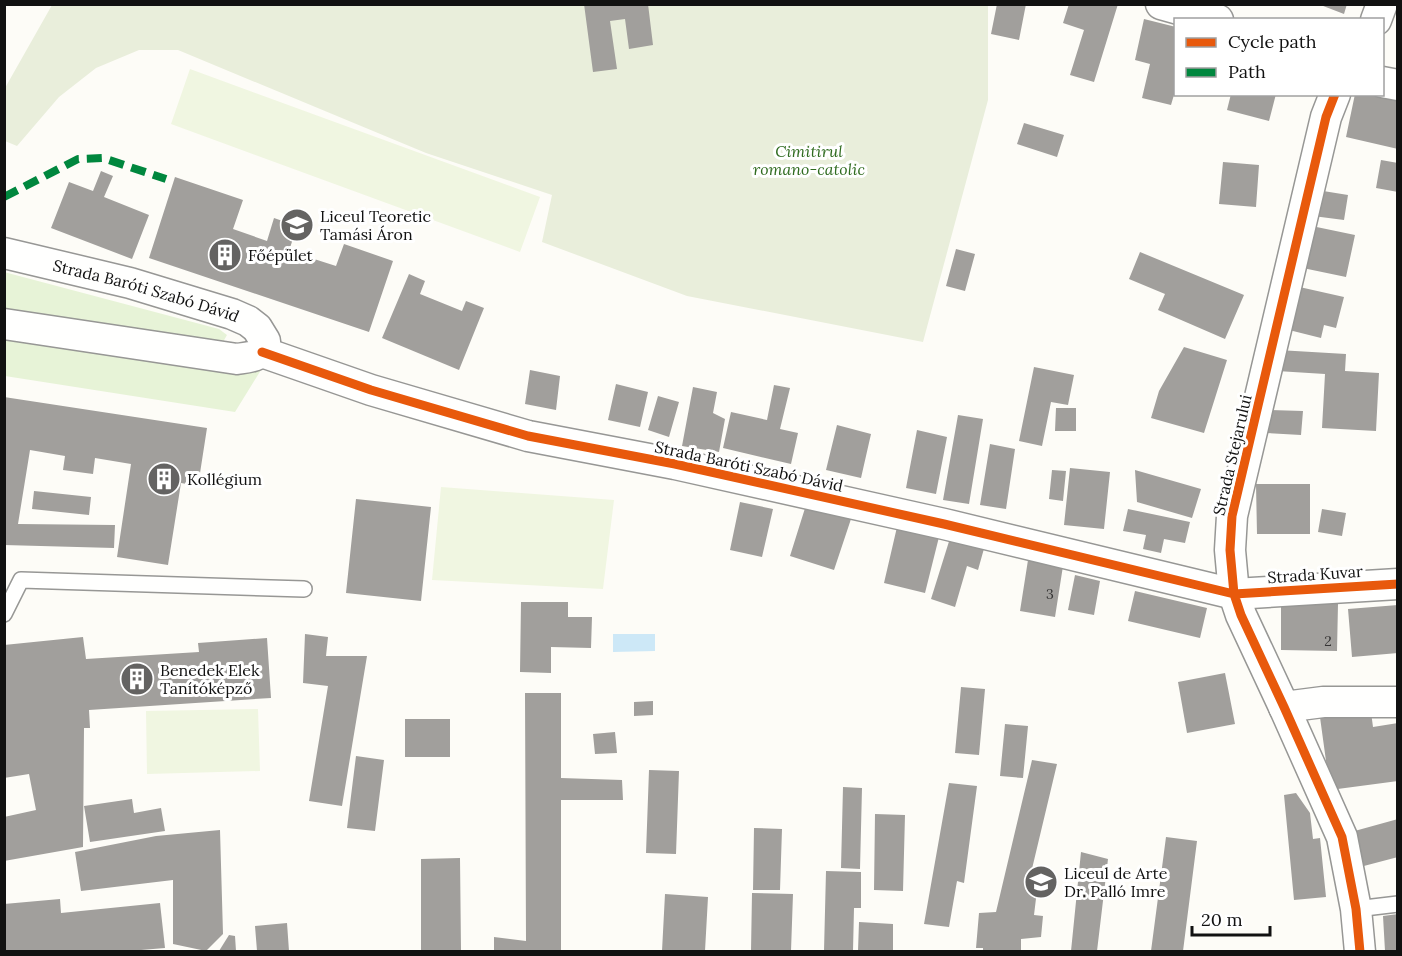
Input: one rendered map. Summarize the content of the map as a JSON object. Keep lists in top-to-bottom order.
{
  "streets": {
    "street": ["Strada Baróti Szabó Dávid", "Strada Stejarului", "Strada Kuvar"]
  },
  "crossings": [
    ["Strada Baróti Szabó Dávid", "Strada Stejarului"],
    ["Strada Baróti Szabó Dávid", "Strada Kuvar"],
    ["Strada Stejarului", "Strada Kuvar"]
  ],
  "parks": ["Cimitirul romano-catolic"],
  "places": {
    "school or university": ["Liceul Teoretic Tamási Áron", "Liceul de Arte Dr. Palló Imre"],
    "building": ["Főépület", "Kollégium", "Benedek Elek Tanítóképző"]
  },
  "house_numbers": ["3", "2"],
  "legend": ["Cycle path", "Path"],
  "scale_bar": "20 m"
}
